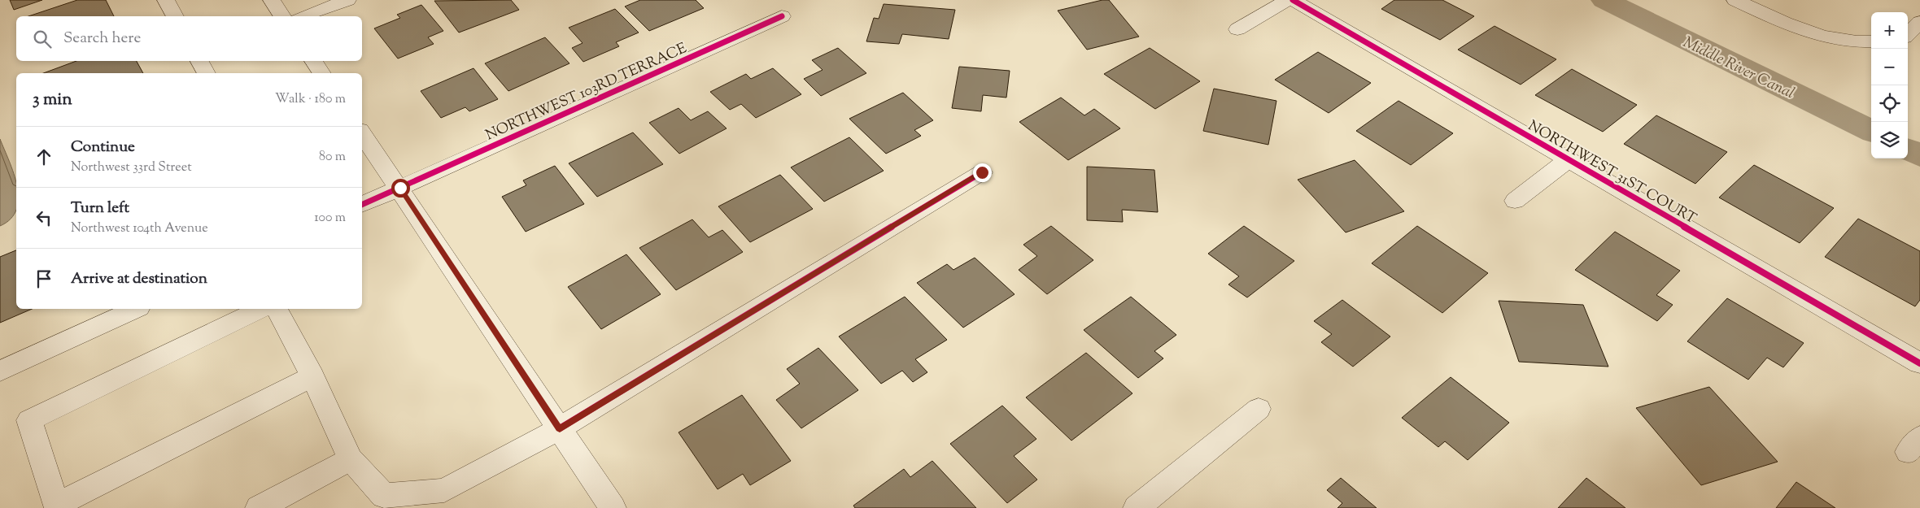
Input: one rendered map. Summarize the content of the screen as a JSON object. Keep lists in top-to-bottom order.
{
  "streets": {
    "street": ["NORTHWEST 103RD TERRACE", "NORTHWEST 31ST COURT"]
  },
  "water": ["Middle River Canal"],
  "page": {
    "map_buttons": ["+", "−"],
    "search": "Search here",
    "heading": ["3 min", "Walk · 180 m"],
    "list": [
      ["Continue", "Northwest 33rd Street", "80 m"],
      ["Turn left", "Northwest 104th Avenue", "100 m"],
      "Arrive at destination"
    ]
  }
}
